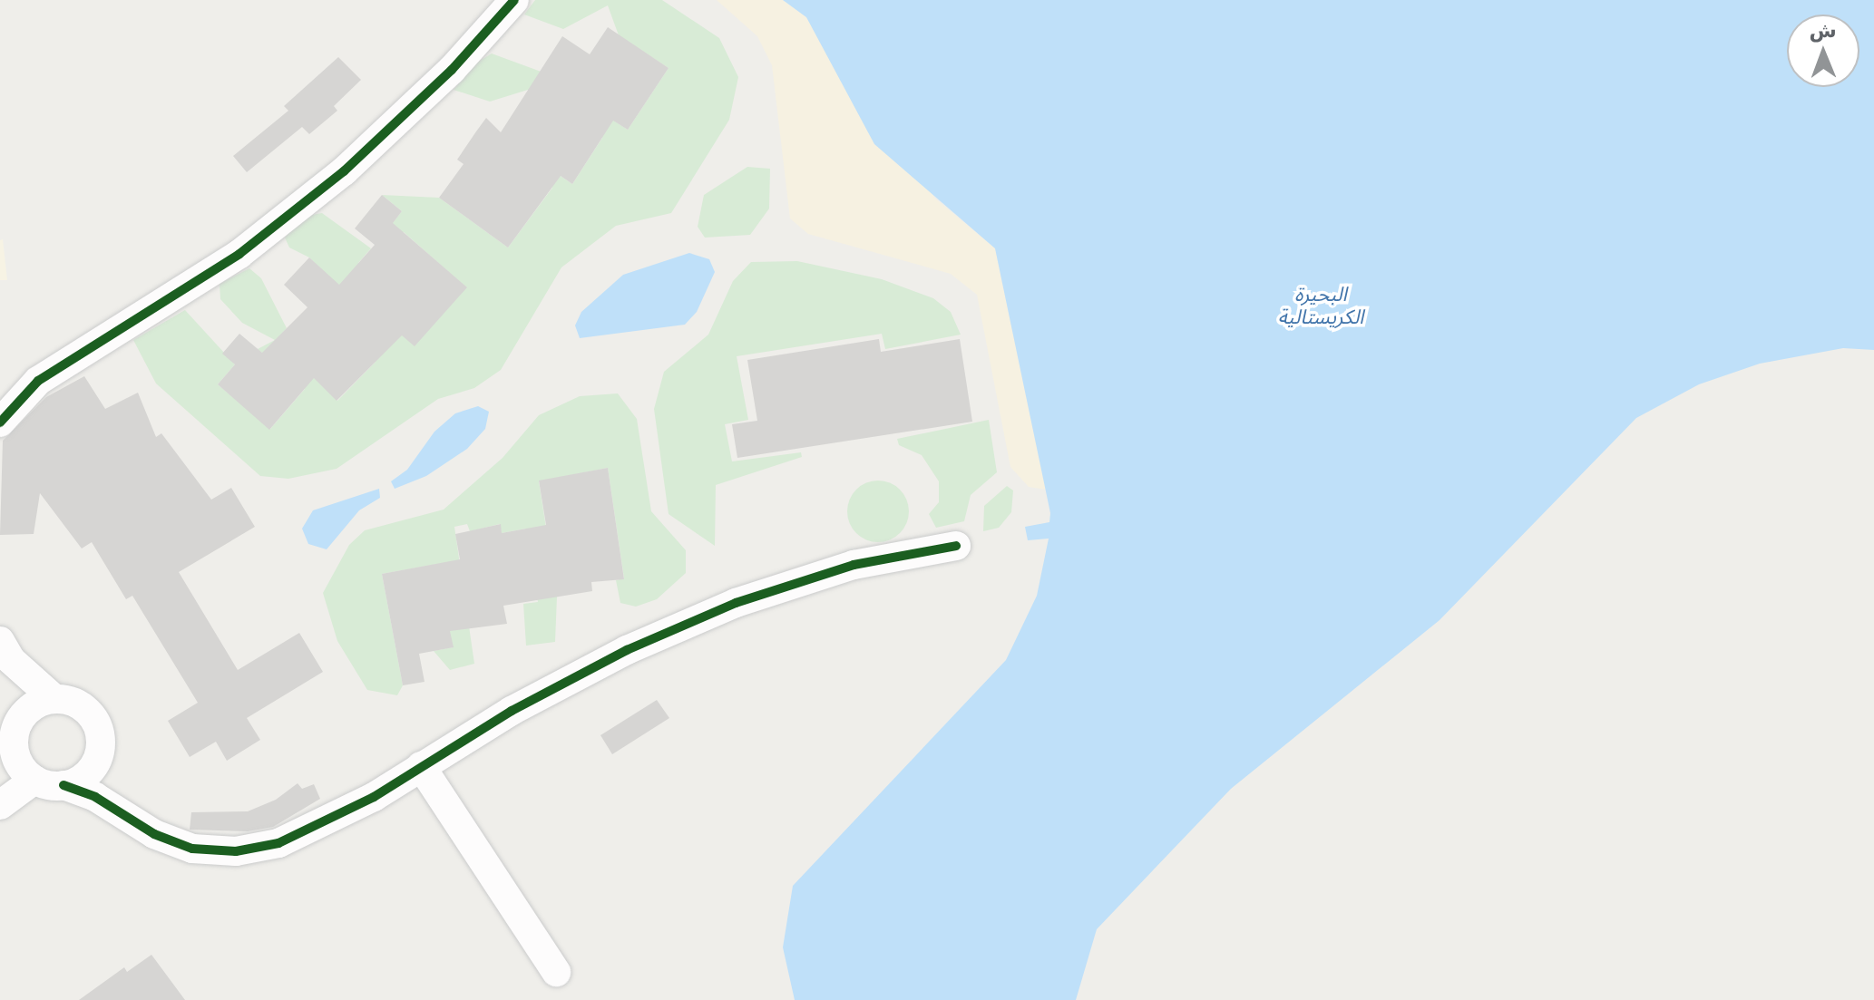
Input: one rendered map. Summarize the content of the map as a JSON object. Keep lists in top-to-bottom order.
{
  "water": ["البحيرة الكريستالية"],
  "north": "top"
}
